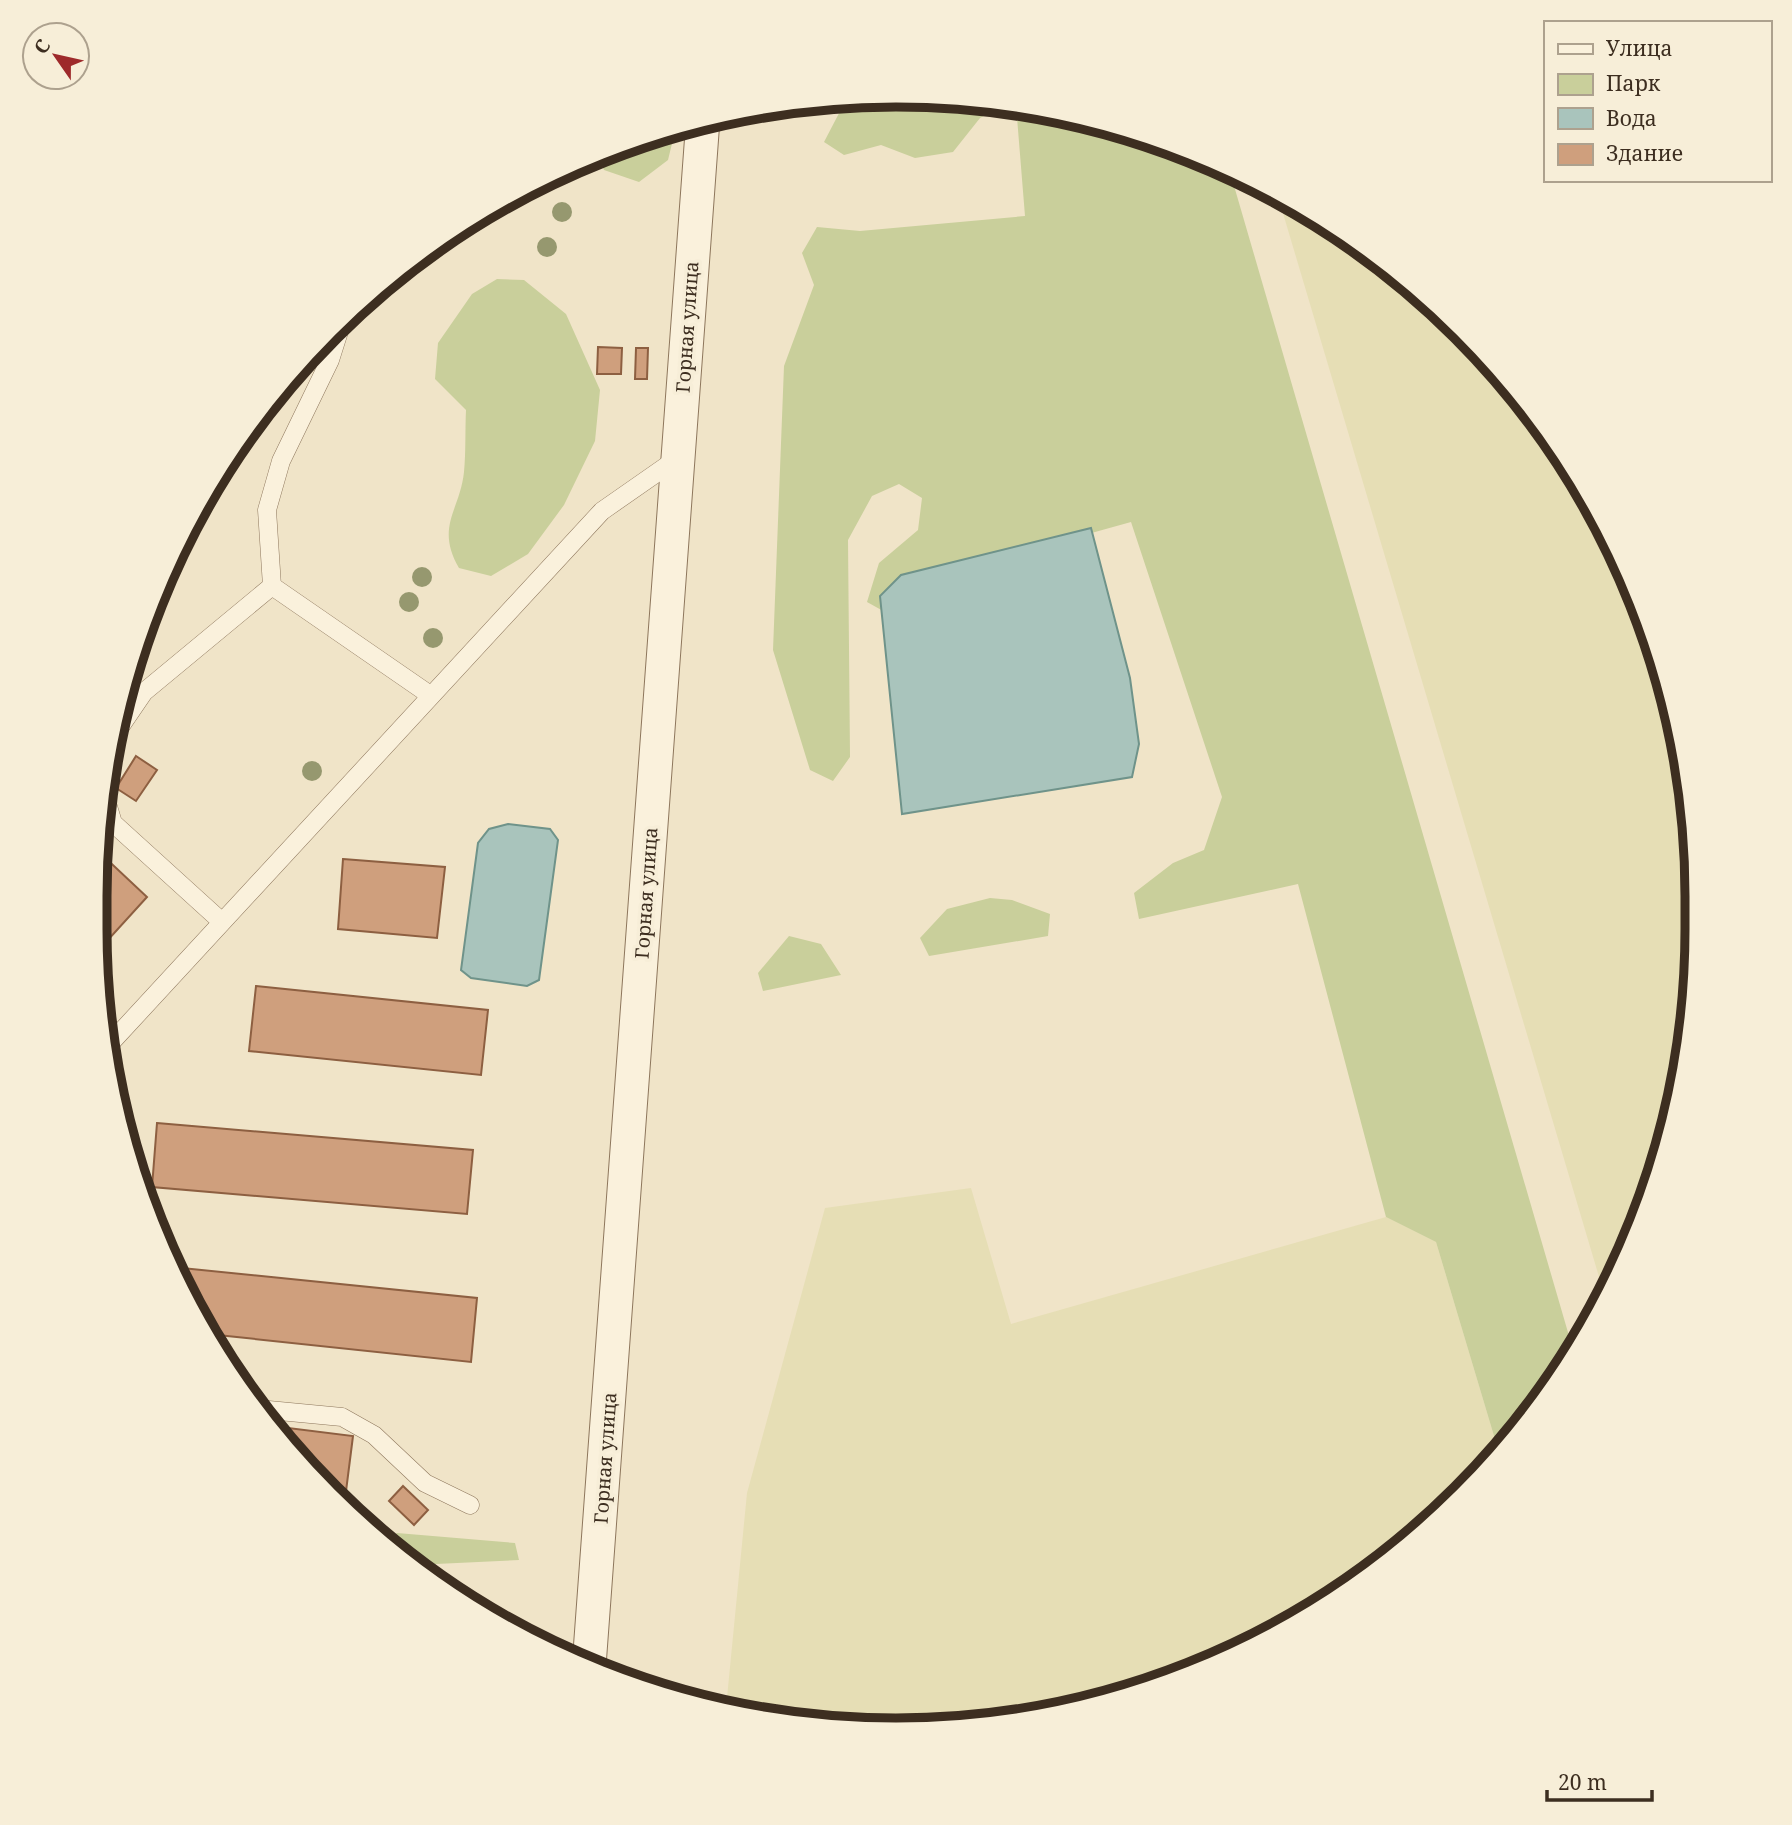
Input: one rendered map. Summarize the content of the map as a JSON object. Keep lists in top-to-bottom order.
{
  "streets": {
    "street": ["Горная улица"]
  },
  "legend": [
    "Улица",
    "Парк",
    "Вода",
    "Здание"
  ],
  "scale_bar": "20 m",
  "north": "top left"
}
